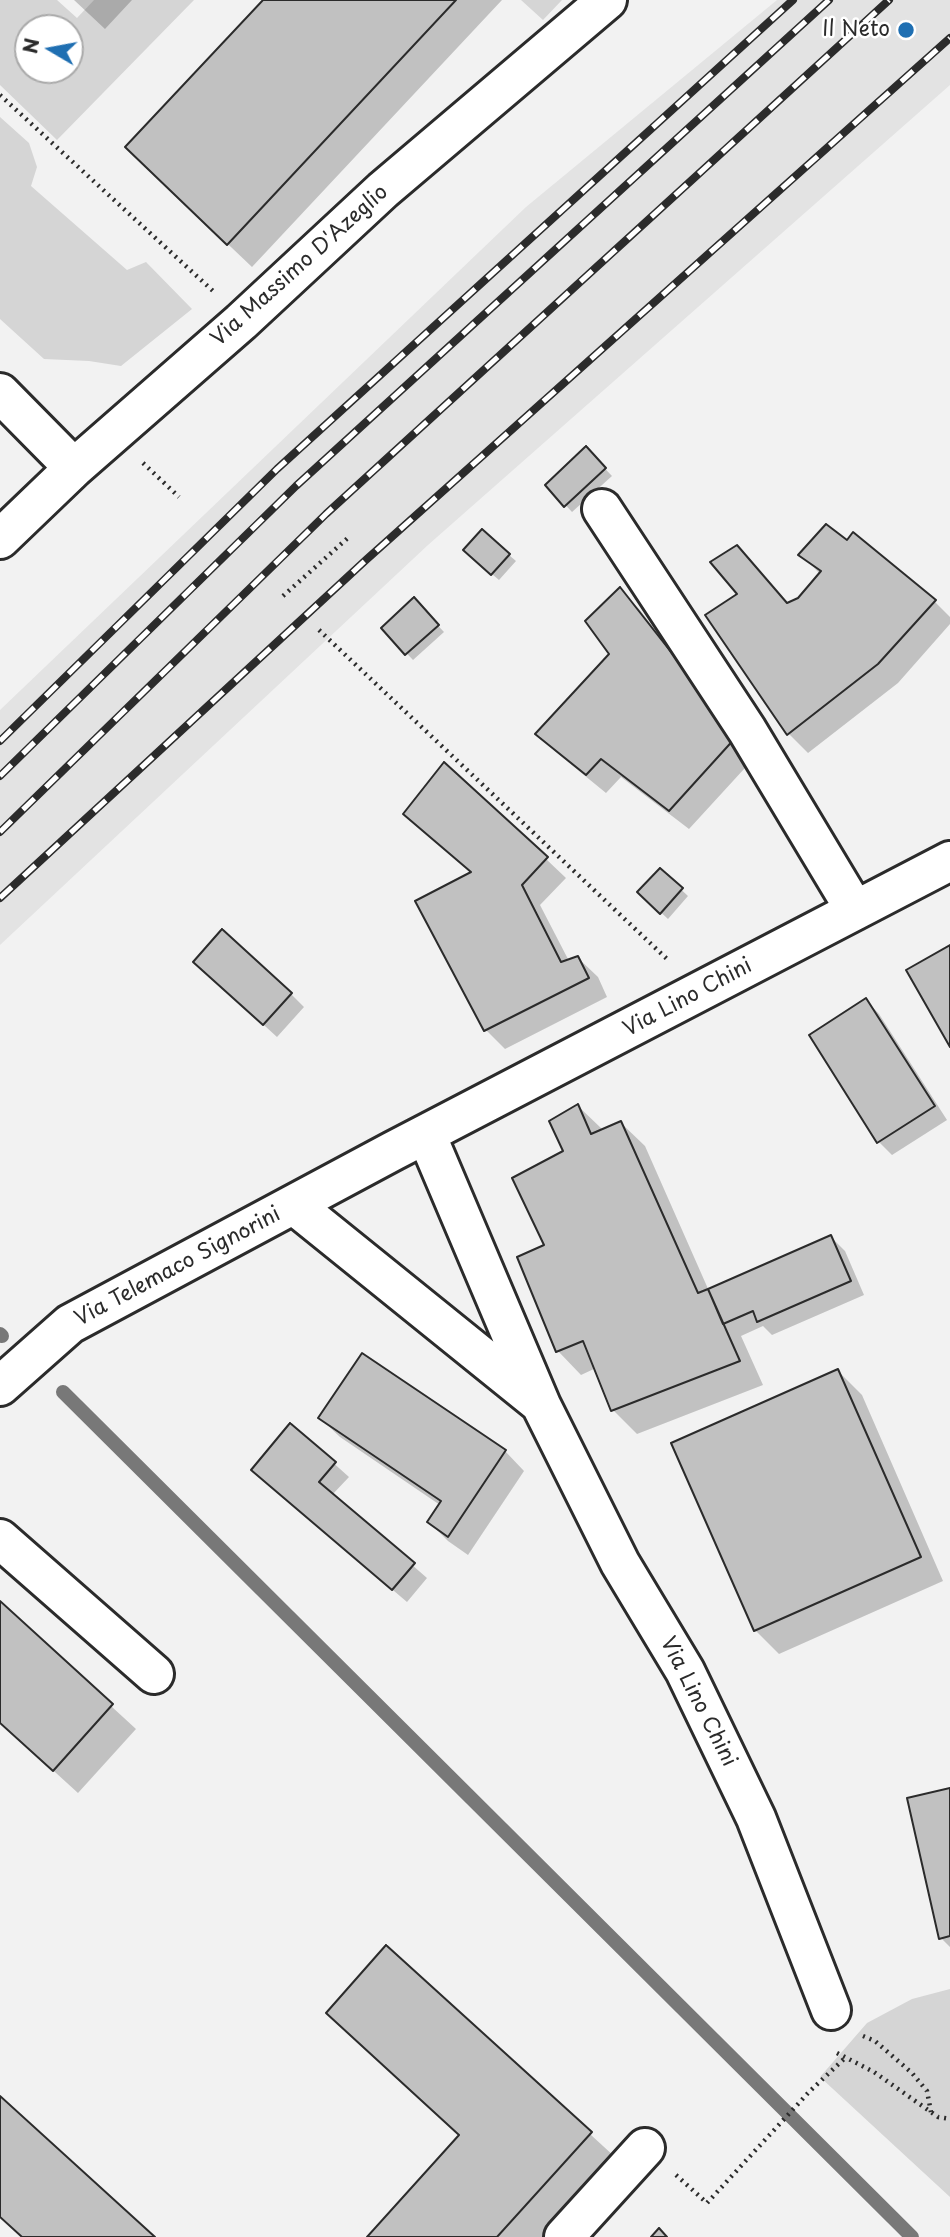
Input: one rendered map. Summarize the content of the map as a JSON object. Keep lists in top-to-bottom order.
{
  "streets": {
    "street": ["Via Massimo D'Azeglio", "Via Lino Chini", "Via Telemaco Signorini"]
  },
  "crossings": [
    ["Via Lino Chini", "Via Telemaco Signorini"]
  ],
  "places": ["Il Neto"],
  "north": "left"
}
